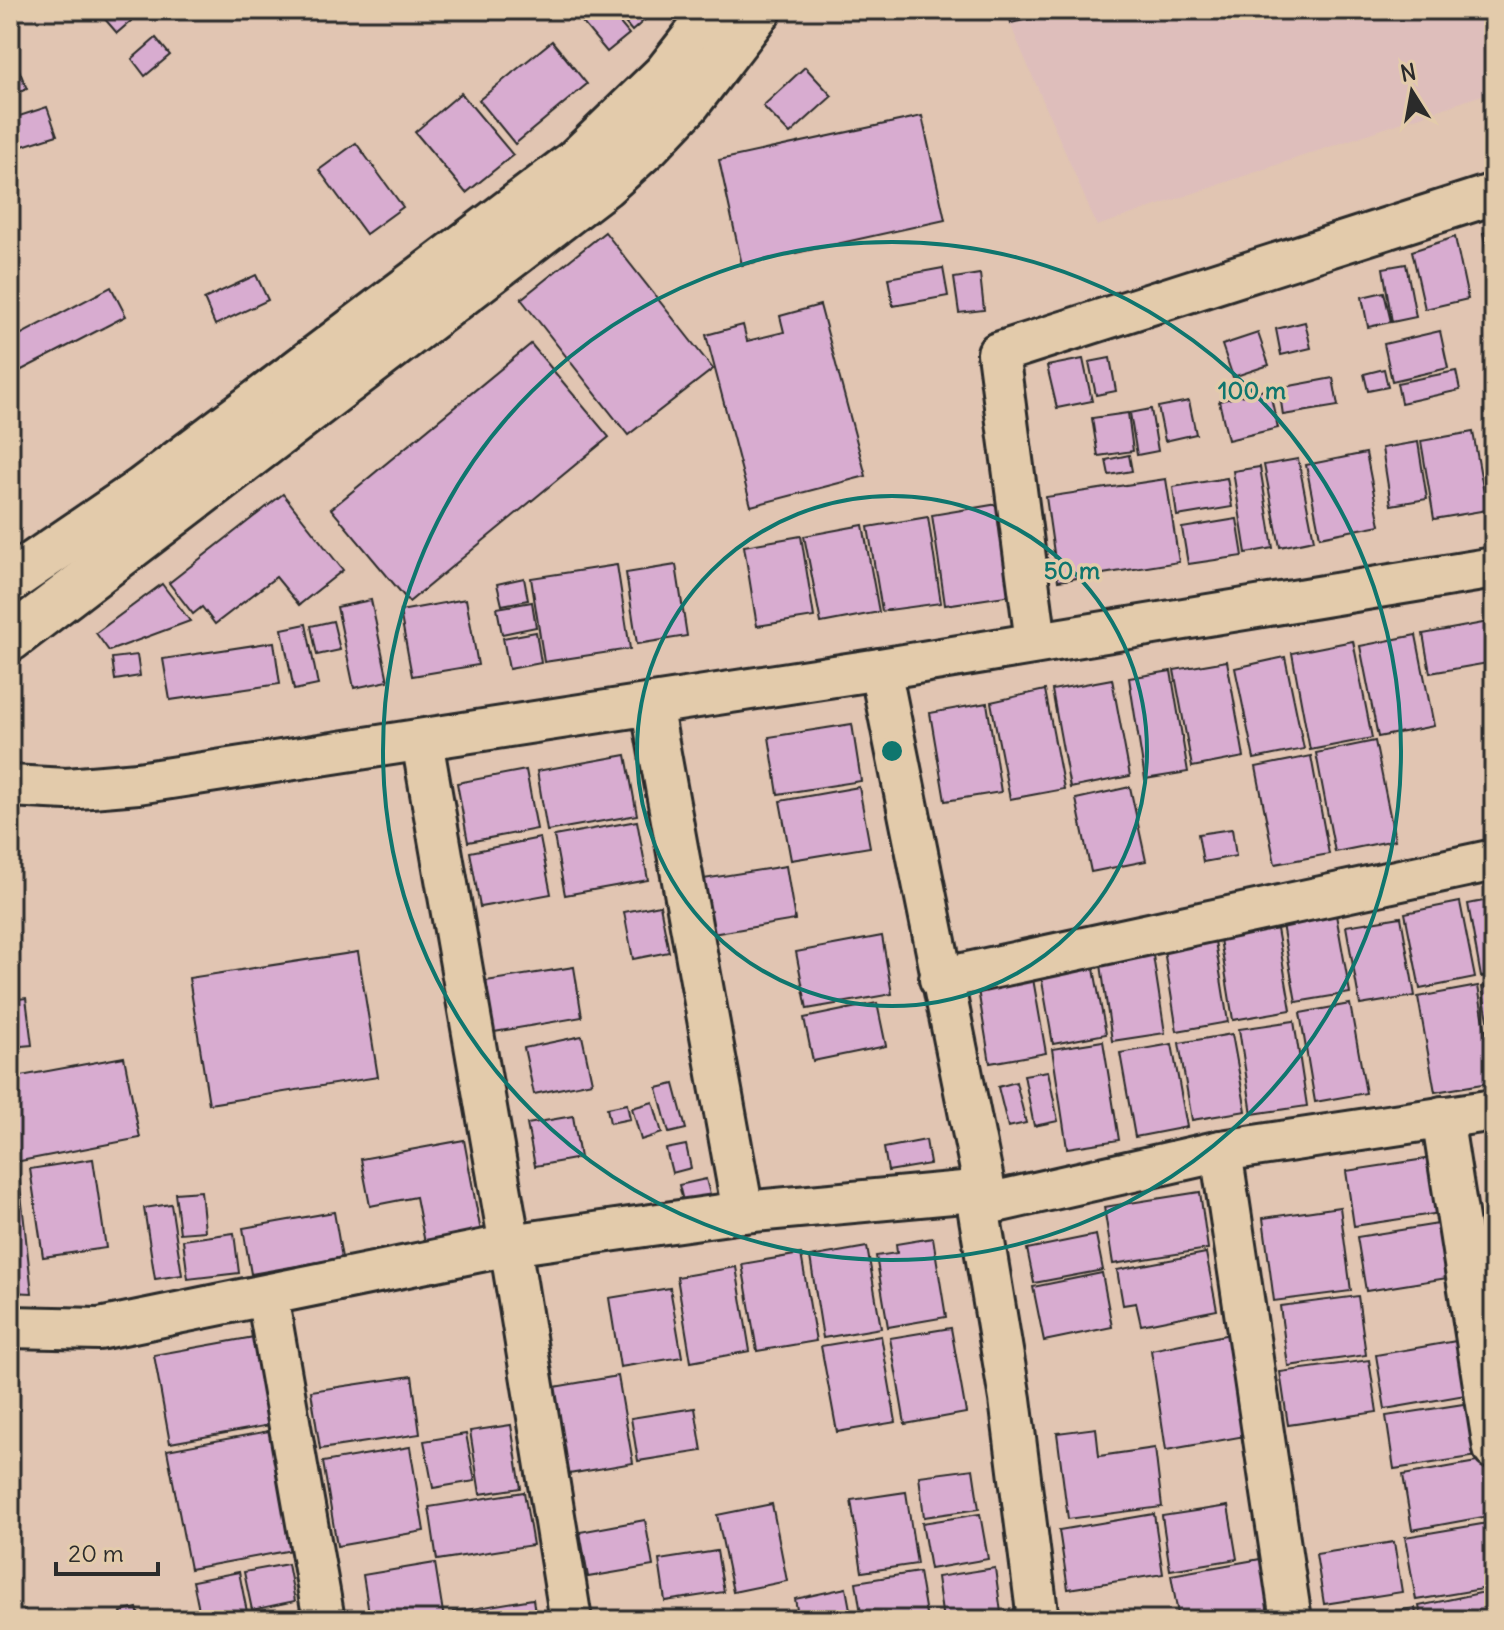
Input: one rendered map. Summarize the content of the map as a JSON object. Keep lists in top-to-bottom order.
{
  "scale_bar": "20 m",
  "north": "top",
  "rings": ["100 m", "50 m"]
}
